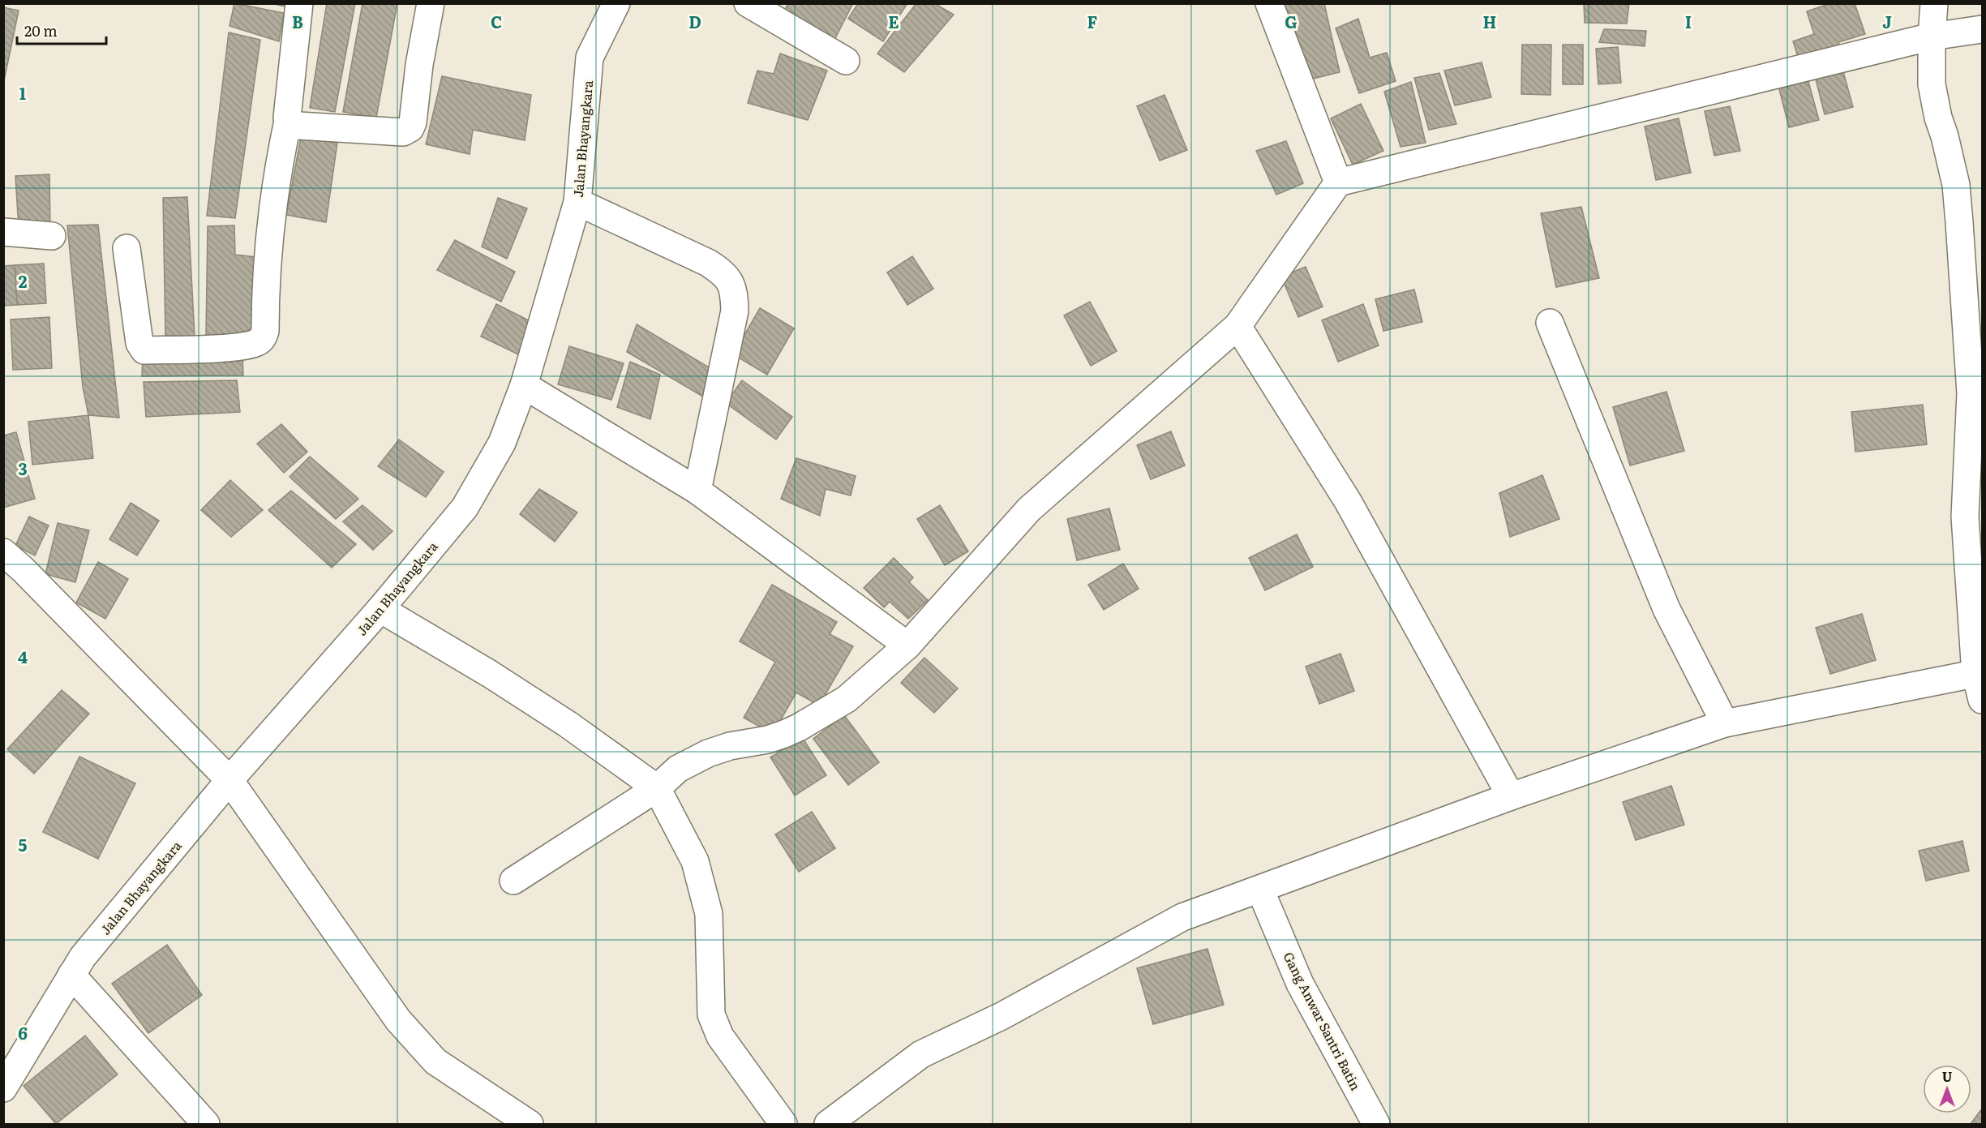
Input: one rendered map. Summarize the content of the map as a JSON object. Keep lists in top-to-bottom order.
{
  "streets": {
    "street": ["Jalan Bhayangkara", "Gang Anwar Santri Batin"]
  },
  "scale_bar": "20 m",
  "north": "top",
  "grid": {
    "columns": [
      "B",
      "C",
      "D",
      "E",
      "F",
      "G",
      "H",
      "I",
      "J"
    ],
    "rows": [
      "1",
      "2",
      "3",
      "4",
      "5",
      "6"
    ]
  }
}
